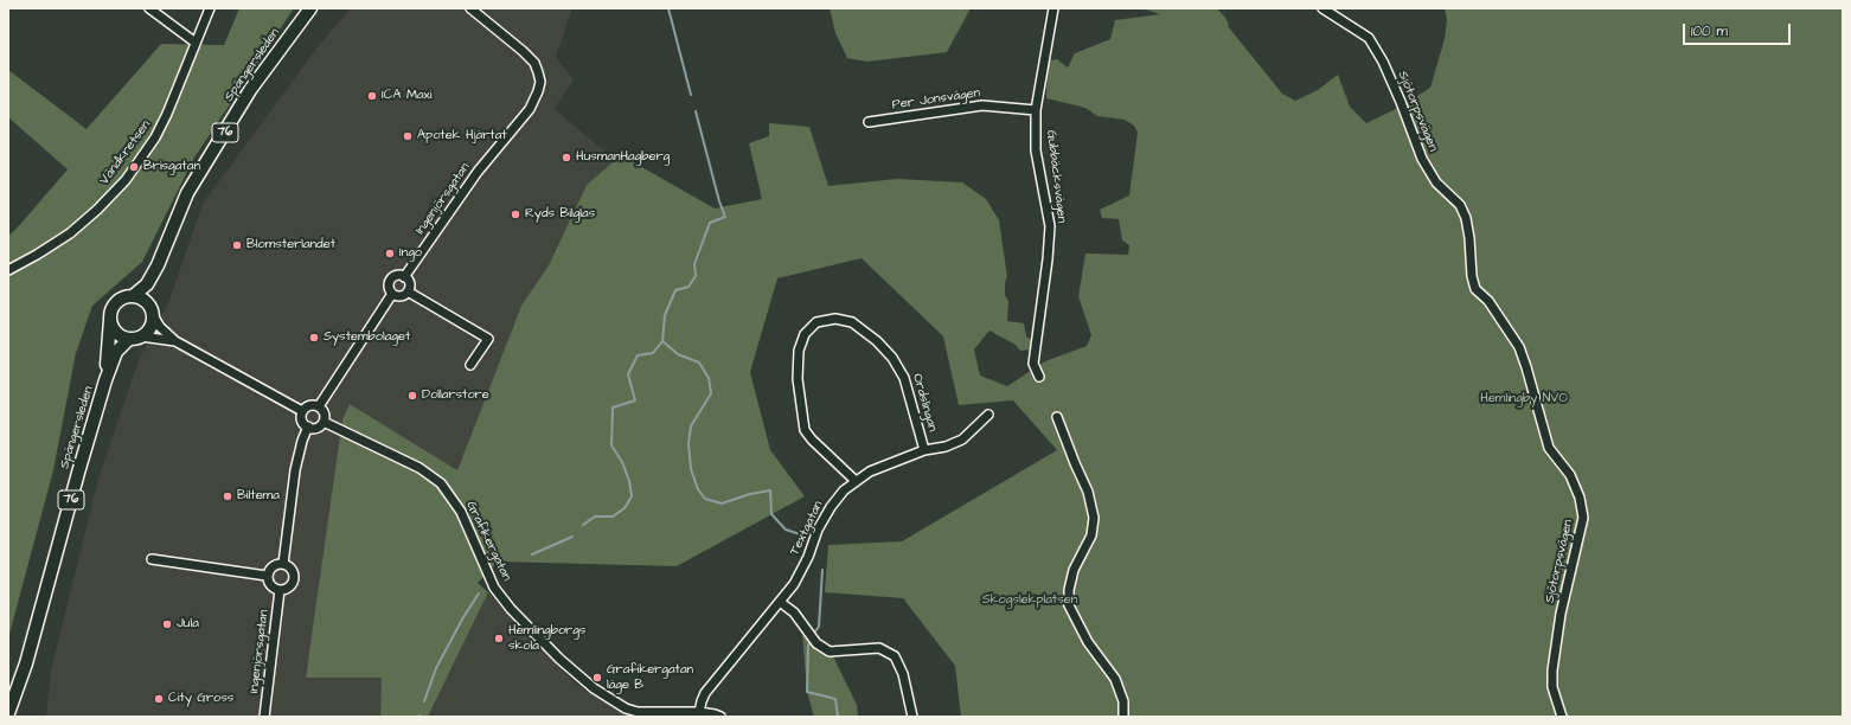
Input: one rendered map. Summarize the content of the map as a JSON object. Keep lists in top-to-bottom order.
{
  "streets": {
    "main road": ["Spängersleden", "76"],
    "street": [
      "Per Jonsvägen",
      "Sjötorpsvägen",
      "Vändkretsen",
      "Gubbäcksvägen",
      "Ingenjörsgatan",
      "Ordslingan",
      "Textgatan",
      "Grafikergatan"
    ]
  },
  "crossings": [
    ["Per Jonsvägen", "Gubbäcksvägen"],
    ["Ingenjörsgatan", "Grafikergatan"],
    ["Ordslingan", "Textgatan"],
    ["Textgatan", "Grafikergatan"]
  ],
  "parks": ["Hemlingby NVO", "Skogslekplatsen"],
  "places": [
    "ICA Maxi",
    "Apotek Hjärtat",
    "HusmanHagberg",
    "Brisgatan",
    "Ryds Bilglas",
    "Blomsterlandet",
    "Ingo",
    "Systembolaget",
    "Dollarstore",
    "Biltema",
    "Jula",
    "Hemlingborgs skola",
    "Grafikergatan läge B",
    "City Gross"
  ],
  "scale_bar": "100 m"
}
